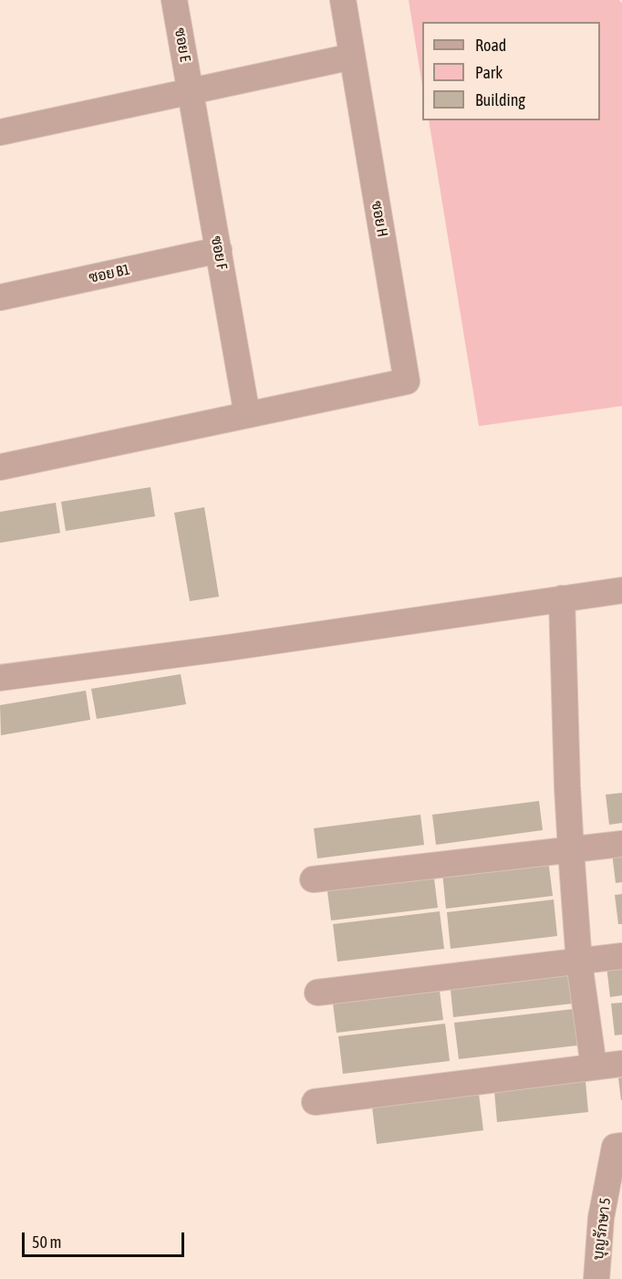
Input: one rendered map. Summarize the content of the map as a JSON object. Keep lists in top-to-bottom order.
{
  "streets": {
    "street": [
      "ซอย E",
      "ซอย H",
      "ซอย F",
      "ซอย B1",
      "บุญรักษา 5"
    ]
  },
  "crossings": [
    ["ซอย E", "ซอย F"],
    ["ซอย H", "ซอย F"],
    ["ซอย F", "ซอย B1"]
  ],
  "legend": ["Road", "Park", "Building"],
  "scale_bar": "50 m"
}
